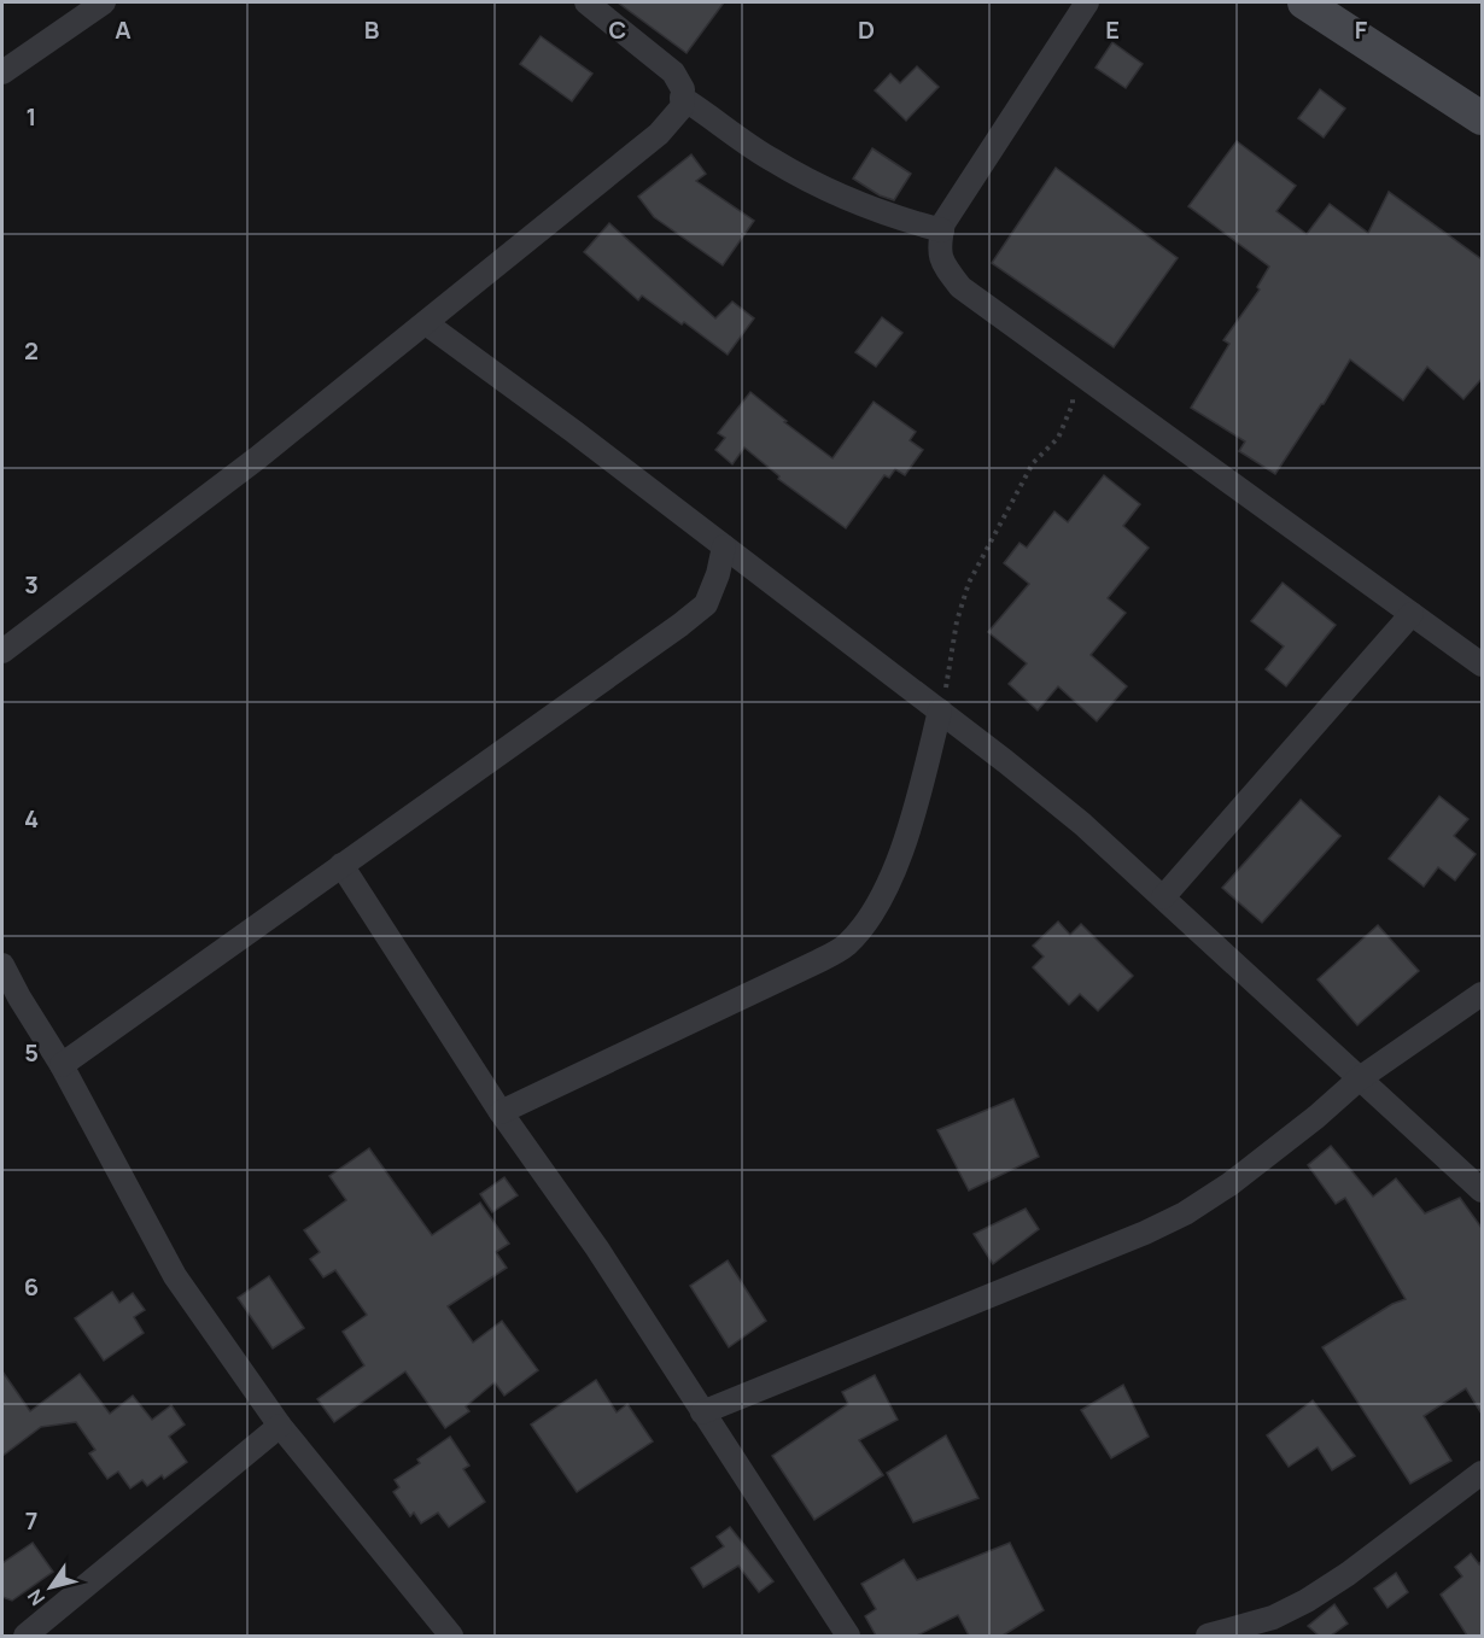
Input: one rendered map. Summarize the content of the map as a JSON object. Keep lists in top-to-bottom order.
{
  "north": "bottom left",
  "grid": {
    "columns": [
      "A",
      "B",
      "C",
      "D",
      "E",
      "F"
    ],
    "rows": [
      "1",
      "2",
      "3",
      "4",
      "5",
      "6",
      "7"
    ]
  }
}
